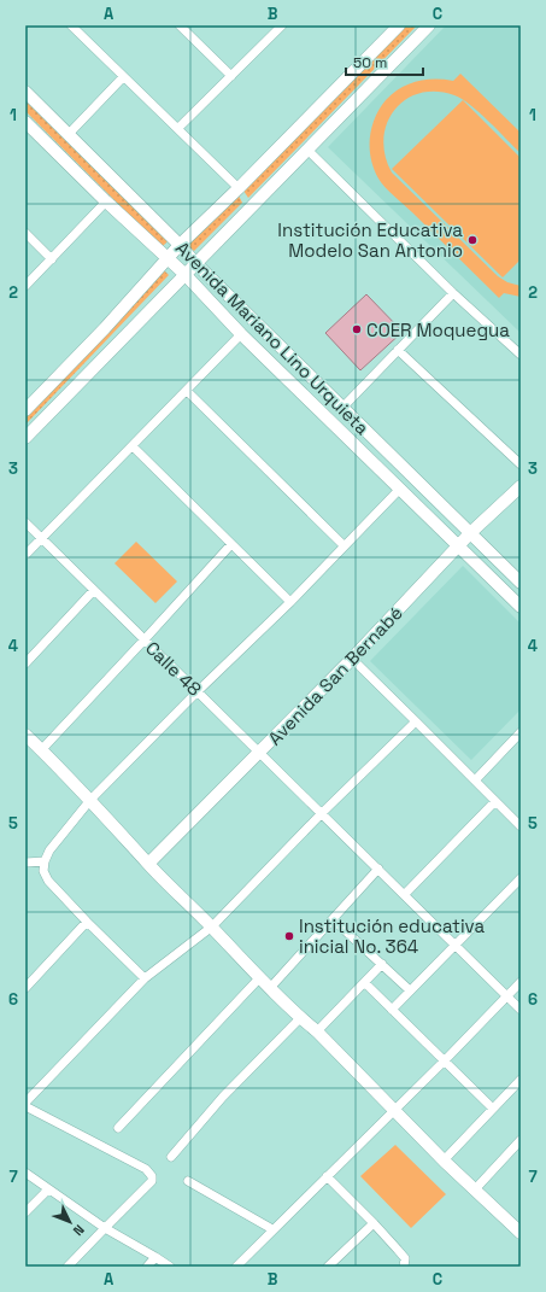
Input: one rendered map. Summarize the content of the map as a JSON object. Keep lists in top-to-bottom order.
{
  "streets": {
    "street": ["Avenida Mariano Lino Urquieta", "Calle 48", "Avenida San Bernabé"]
  },
  "crossings": [
    ["Avenida Mariano Lino Urquieta", "Avenida San Bernabé"],
    ["Calle 48", "Avenida San Bernabé"]
  ],
  "places": ["Institución Educativa Modelo San Antonio", "COER Moquegua", "Institución educativa inicial No. 364"],
  "scale_bar": "50 m",
  "north": "bottom right",
  "grid": {
    "columns": ["A", "B", "C"],
    "rows": [
      "1",
      "2",
      "3",
      "4",
      "5",
      "6",
      "7"
    ]
  }
}
